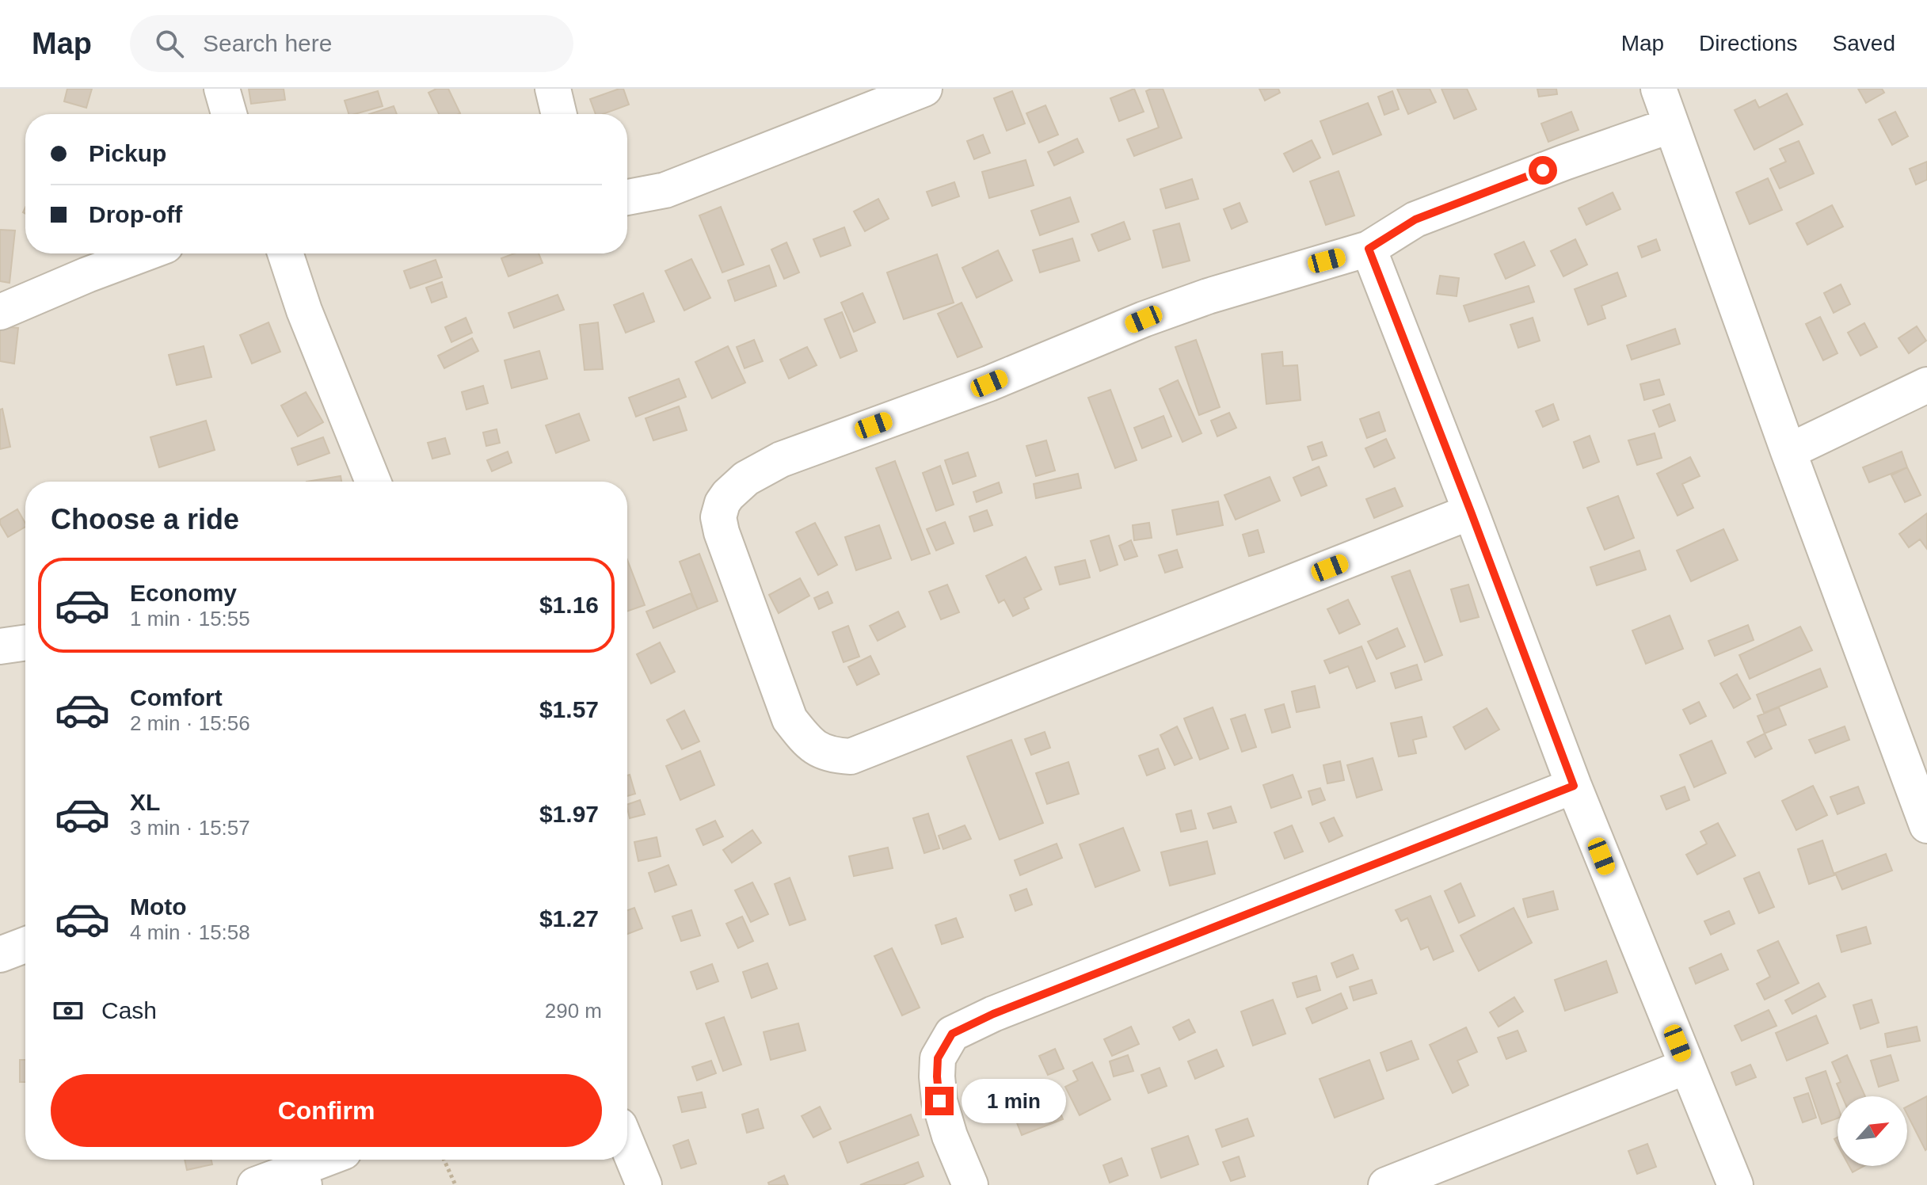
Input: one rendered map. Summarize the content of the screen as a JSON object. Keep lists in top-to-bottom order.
{
  "north": "top right",
  "page": {
    "header": "Map",
    "search": "Search here",
    "nav": ["Map", "Directions", "Saved"],
    "banner": ["Pickup", "Drop-off"],
    "heading": "Choose a ride",
    "list": [
      {
        "name": "Economy",
        "note": "1 min · 15:55",
        "value": "$1.16"
      },
      {
        "name": "Comfort",
        "note": "2 min · 15:56",
        "value": "$1.57"
      },
      {
        "name": "XL",
        "note": "3 min · 15:57",
        "value": "$1.97"
      },
      {
        "name": "Moto",
        "note": "4 min · 15:58",
        "value": "$1.27"
      }
    ],
    "pay": ["Cash", "290 m"],
    "buttons": "Confirm",
    "bubble": "1 min"
  }
}
